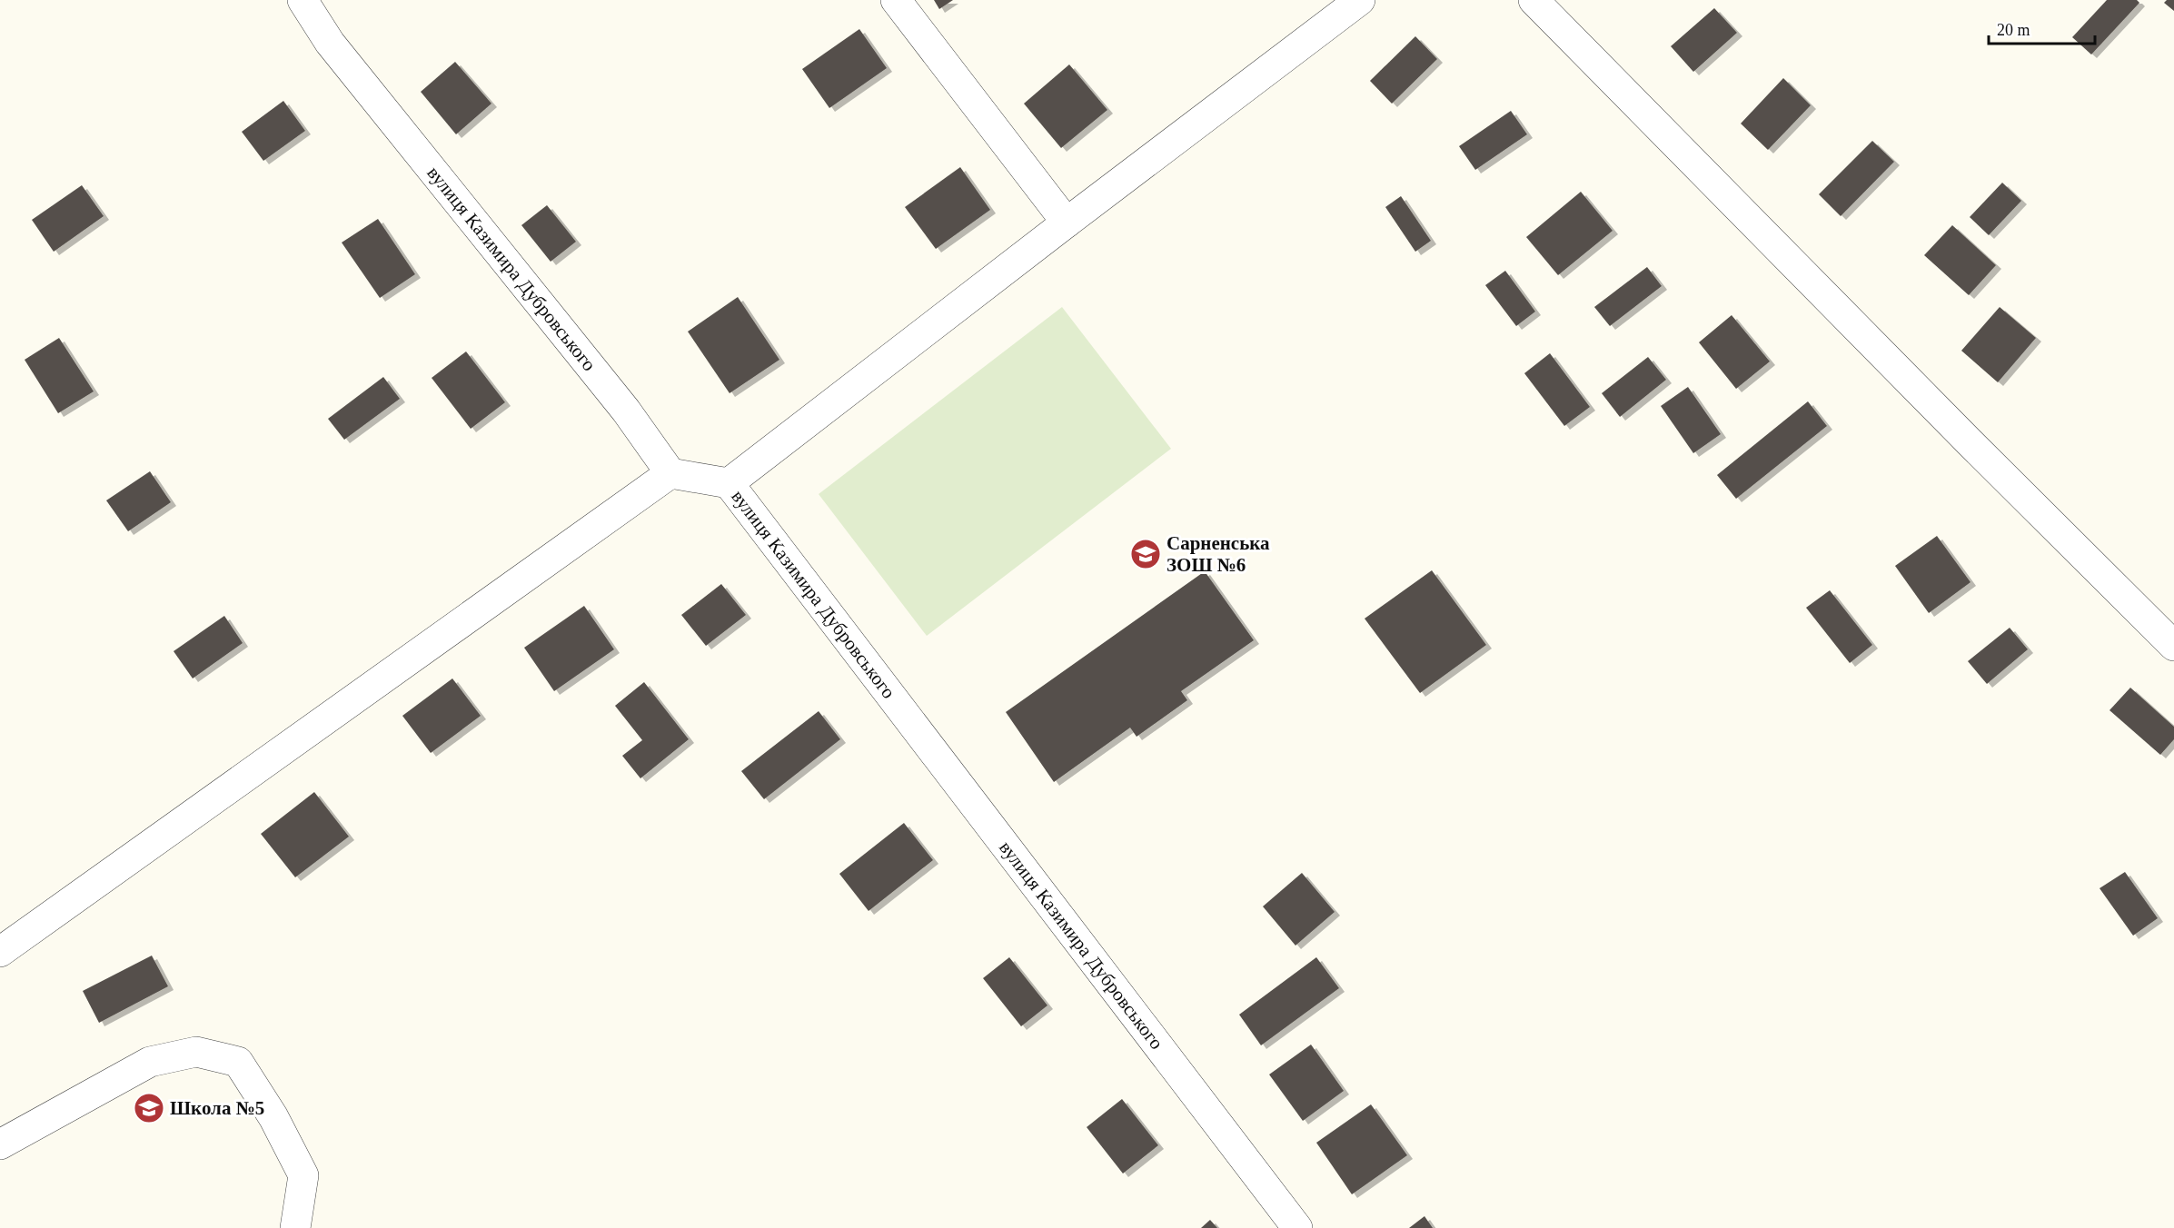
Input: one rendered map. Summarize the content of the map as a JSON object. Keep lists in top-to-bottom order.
{
  "streets": {
    "street": ["вулиця Казимира Дубровського"]
  },
  "places": {
    "school or university": ["Сарненська ЗОШ №6", "Школа №5"]
  },
  "scale_bar": "20 m"
}
